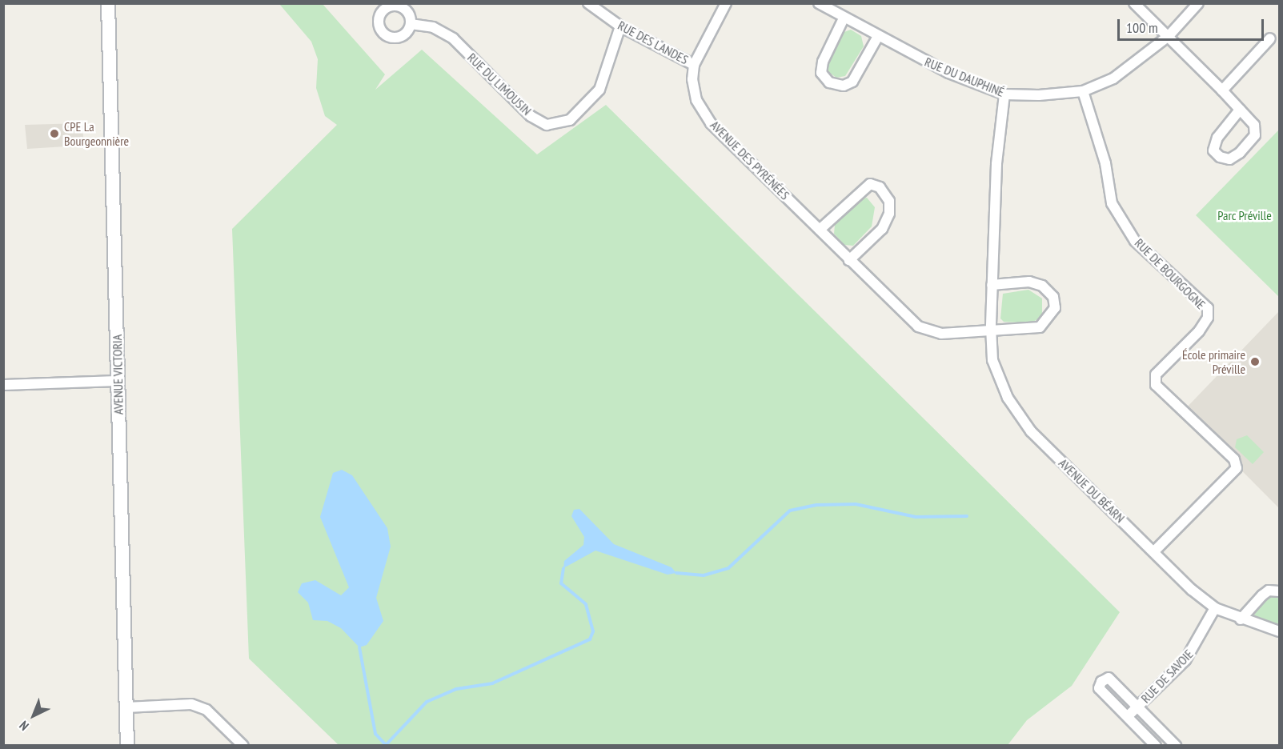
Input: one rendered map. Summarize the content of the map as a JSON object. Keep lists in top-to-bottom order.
{
  "streets": {
    "street": [
      "RUE DES LANDES",
      "RUE DU DAUPHINÉ",
      "RUE DU LIMOUSIN",
      "AVENUE DES PYRÉNÉES",
      "RUE DE BOURGOGNE",
      "AVENUE VICTORIA",
      "AVENUE DU BÉARN",
      "RUE DE SAVOIE"
    ]
  },
  "crossings": [
    ["RUE DES LANDES", "RUE DU LIMOUSIN"],
    ["RUE DES LANDES", "AVENUE DES PYRÉNÉES"],
    ["RUE DU DAUPHINÉ", "RUE DE BOURGOGNE"],
    ["RUE DU DAUPHINÉ", "AVENUE DU BÉARN"],
    ["AVENUE DES PYRÉNÉES", "AVENUE DU BÉARN"],
    ["RUE DE BOURGOGNE", "AVENUE DU BÉARN"],
    ["AVENUE DU BÉARN", "RUE DE SAVOIE"]
  ],
  "parks": ["Parc Préville"],
  "places": ["CPE La Bourgeonnière", "École primaire Préville"],
  "scale_bar": "100 m",
  "north": "bottom left"
}
